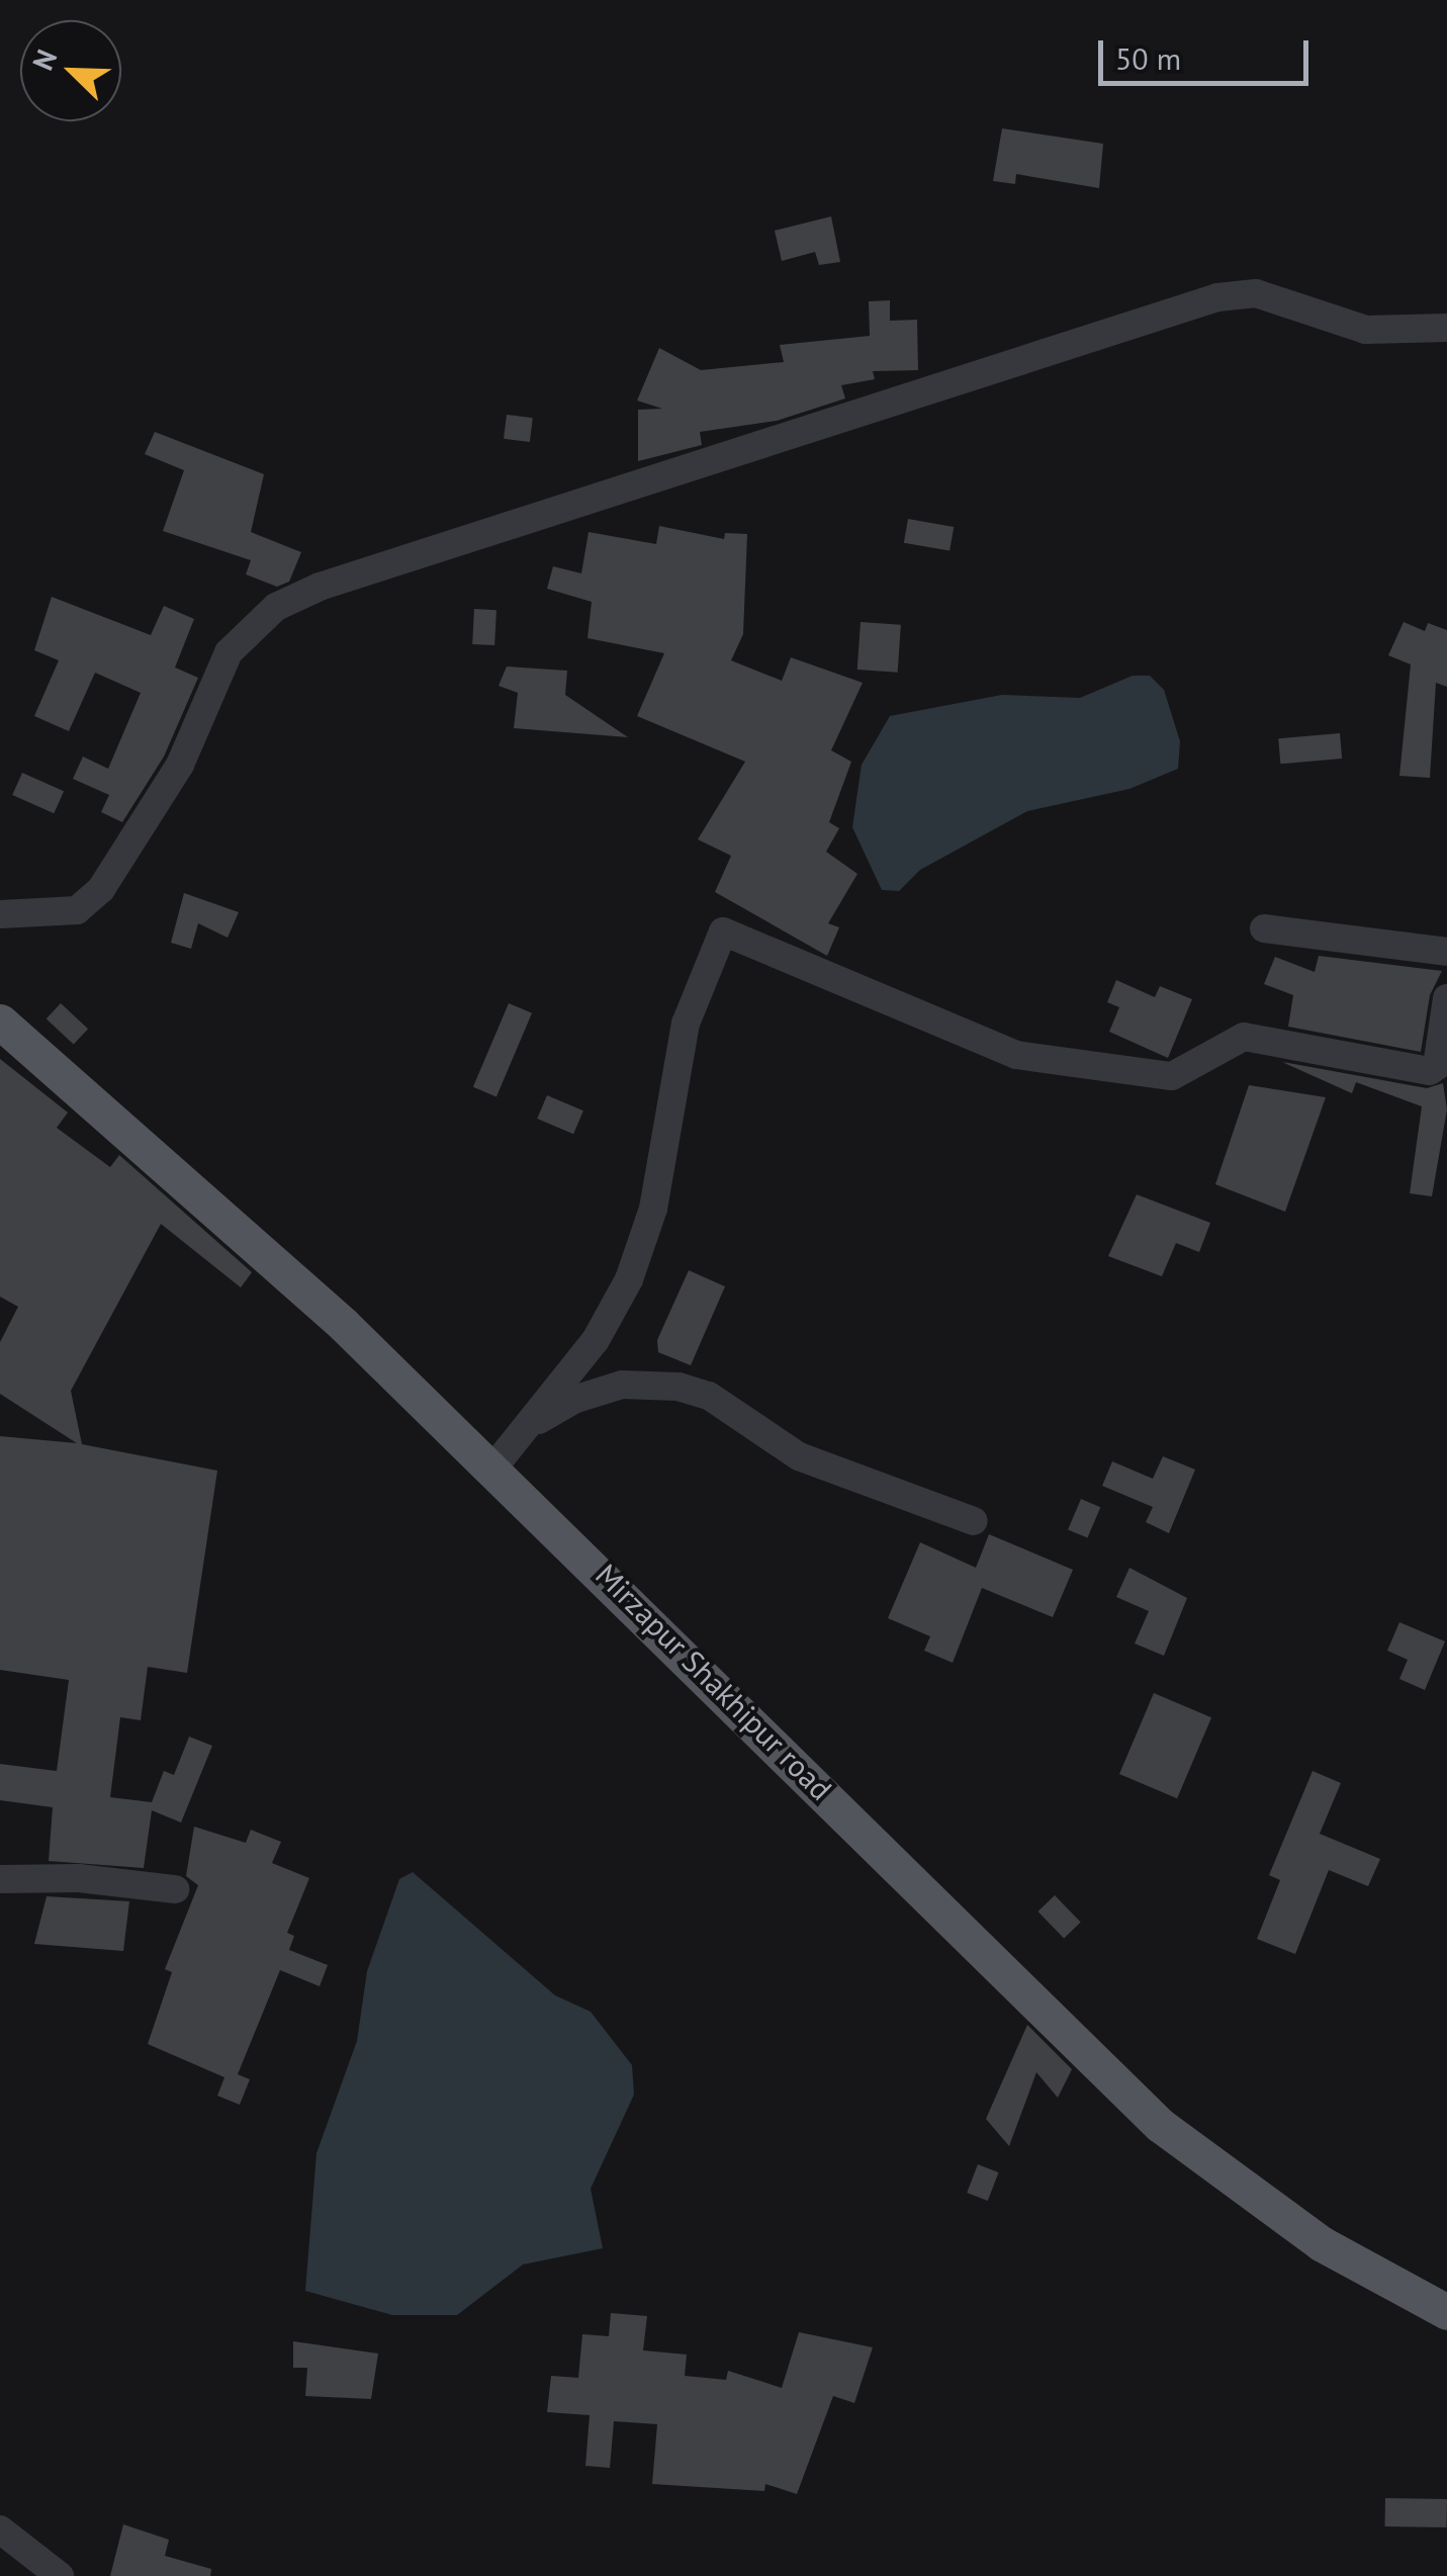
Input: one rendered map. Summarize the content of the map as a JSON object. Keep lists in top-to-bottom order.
{
  "streets": {
    "main road": ["Mirzapur Shakhipur road"]
  },
  "scale_bar": "50 m",
  "north": "top left"
}
